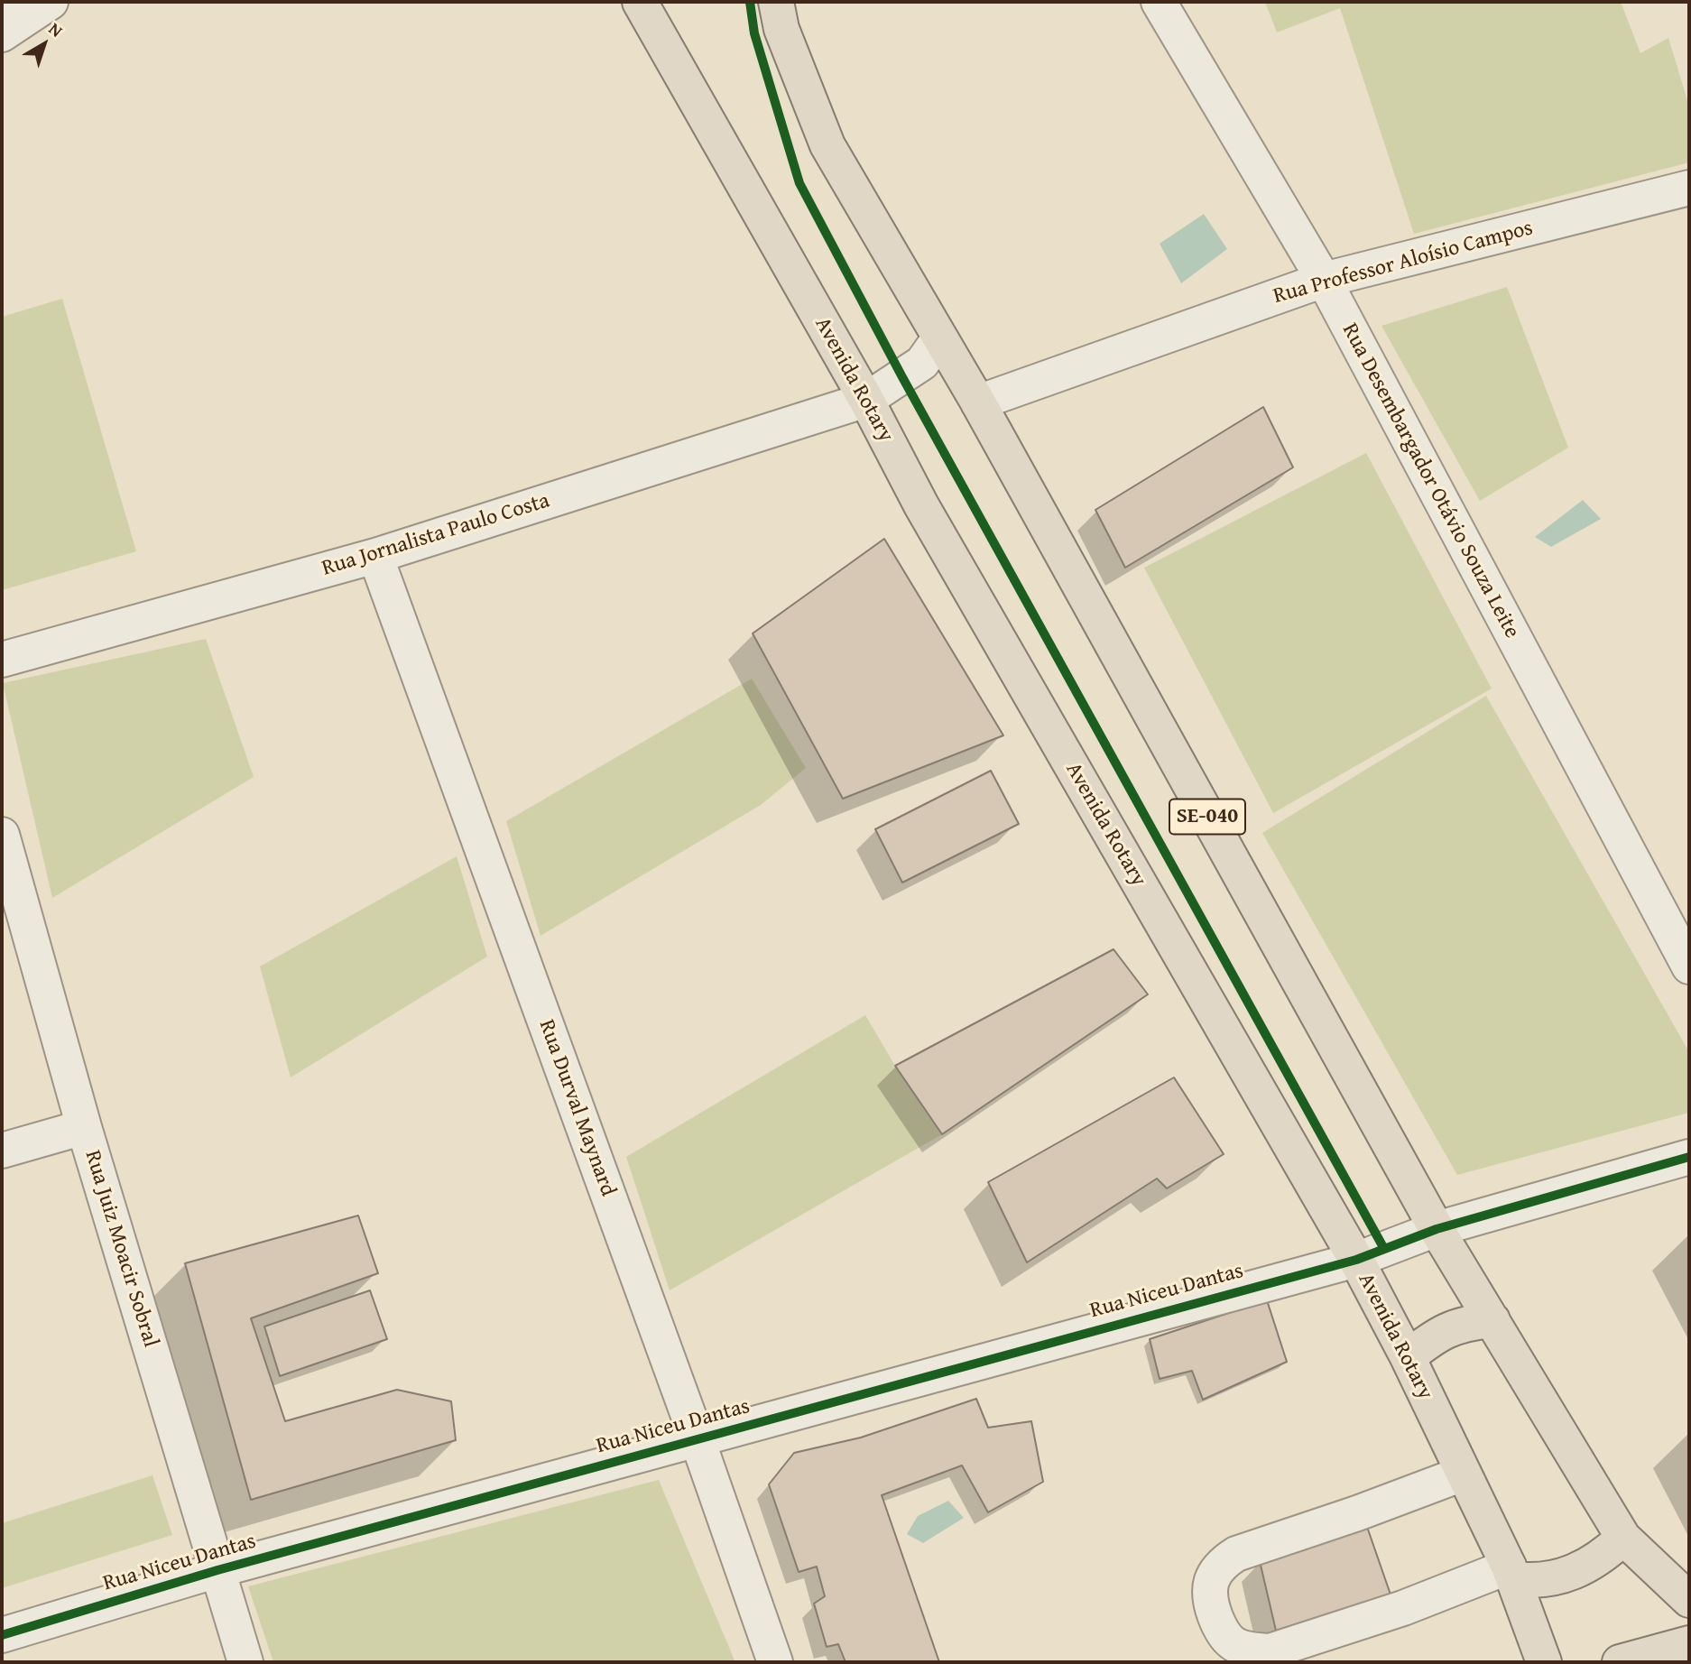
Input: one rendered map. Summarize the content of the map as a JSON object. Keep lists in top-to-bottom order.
{
  "streets": {
    "main road": ["Avenida Rotary", "SE-040"],
    "street": [
      "Rua Professor Aloísio Campos",
      "Rua Desembargador Otávio Souza Leite",
      "Rua Jornalista Paulo Costa",
      "Rua Durval Maynard",
      "Rua Juiz Moacir Sobral",
      "Rua Niceu Dantas"
    ]
  },
  "crossings": [
    ["Rua Professor Aloísio Campos", "Rua Desembargador Otávio Souza Leite"],
    ["Rua Professor Aloísio Campos", "SE-040"],
    ["Avenida Rotary", "Rua Jornalista Paulo Costa"],
    ["Avenida Rotary", "Rua Niceu Dantas"],
    ["Rua Jornalista Paulo Costa", "SE-040"],
    ["Rua Jornalista Paulo Costa", "Rua Durval Maynard"],
    ["SE-040", "Rua Niceu Dantas"],
    ["Rua Durval Maynard", "Rua Niceu Dantas"],
    ["Rua Juiz Moacir Sobral", "Rua Niceu Dantas"]
  ],
  "north": "top right"
}
